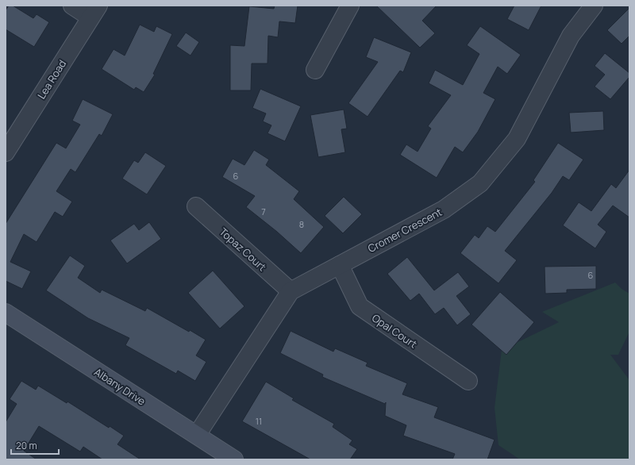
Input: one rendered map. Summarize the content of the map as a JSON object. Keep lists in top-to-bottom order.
{
  "streets": {
    "street": [
      "Lea Road",
      "Cromer Crescent",
      "Topaz Court",
      "Opal Court",
      "Albany Drive"
    ]
  },
  "crossings": [
    ["Cromer Crescent", "Topaz Court"],
    ["Cromer Crescent", "Opal Court"],
    ["Cromer Crescent", "Albany Drive"]
  ],
  "house_numbers": [
    "6",
    "7",
    "8",
    "6",
    "11"
  ],
  "scale_bar": "20 m"
}
